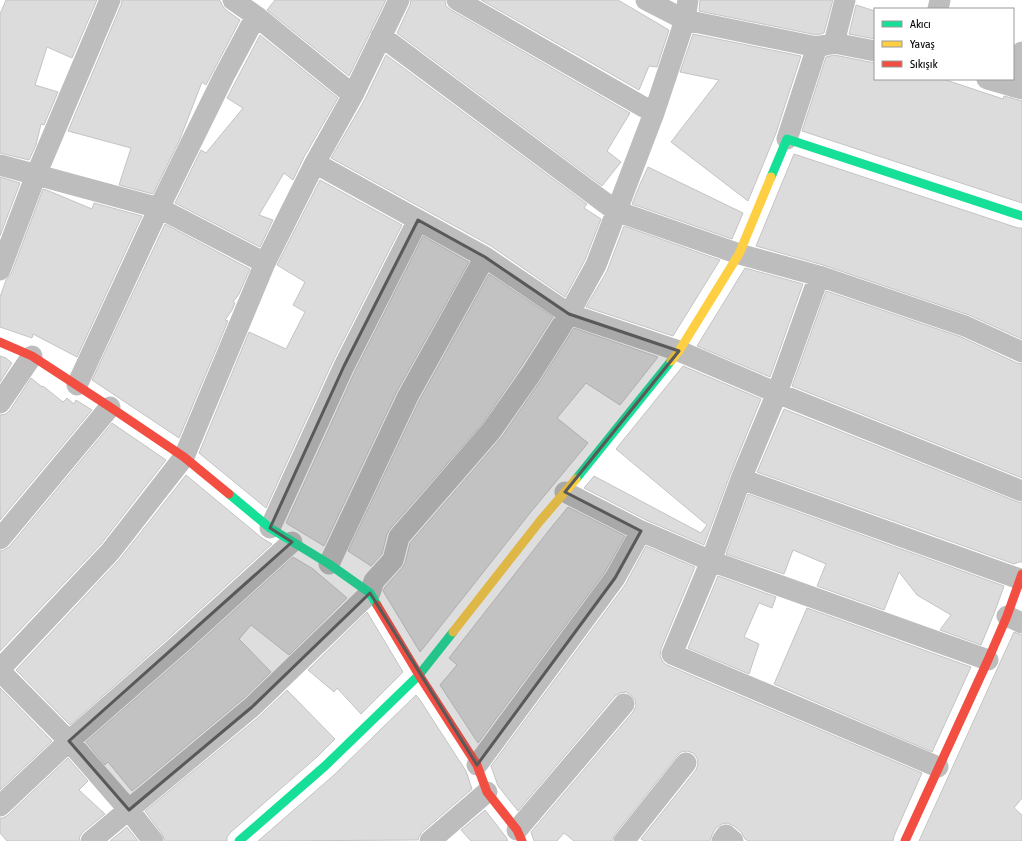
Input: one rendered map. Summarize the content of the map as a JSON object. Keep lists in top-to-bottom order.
{
  "legend": ["Akıcı", "Yavaş", "Sıkışık"]
}
